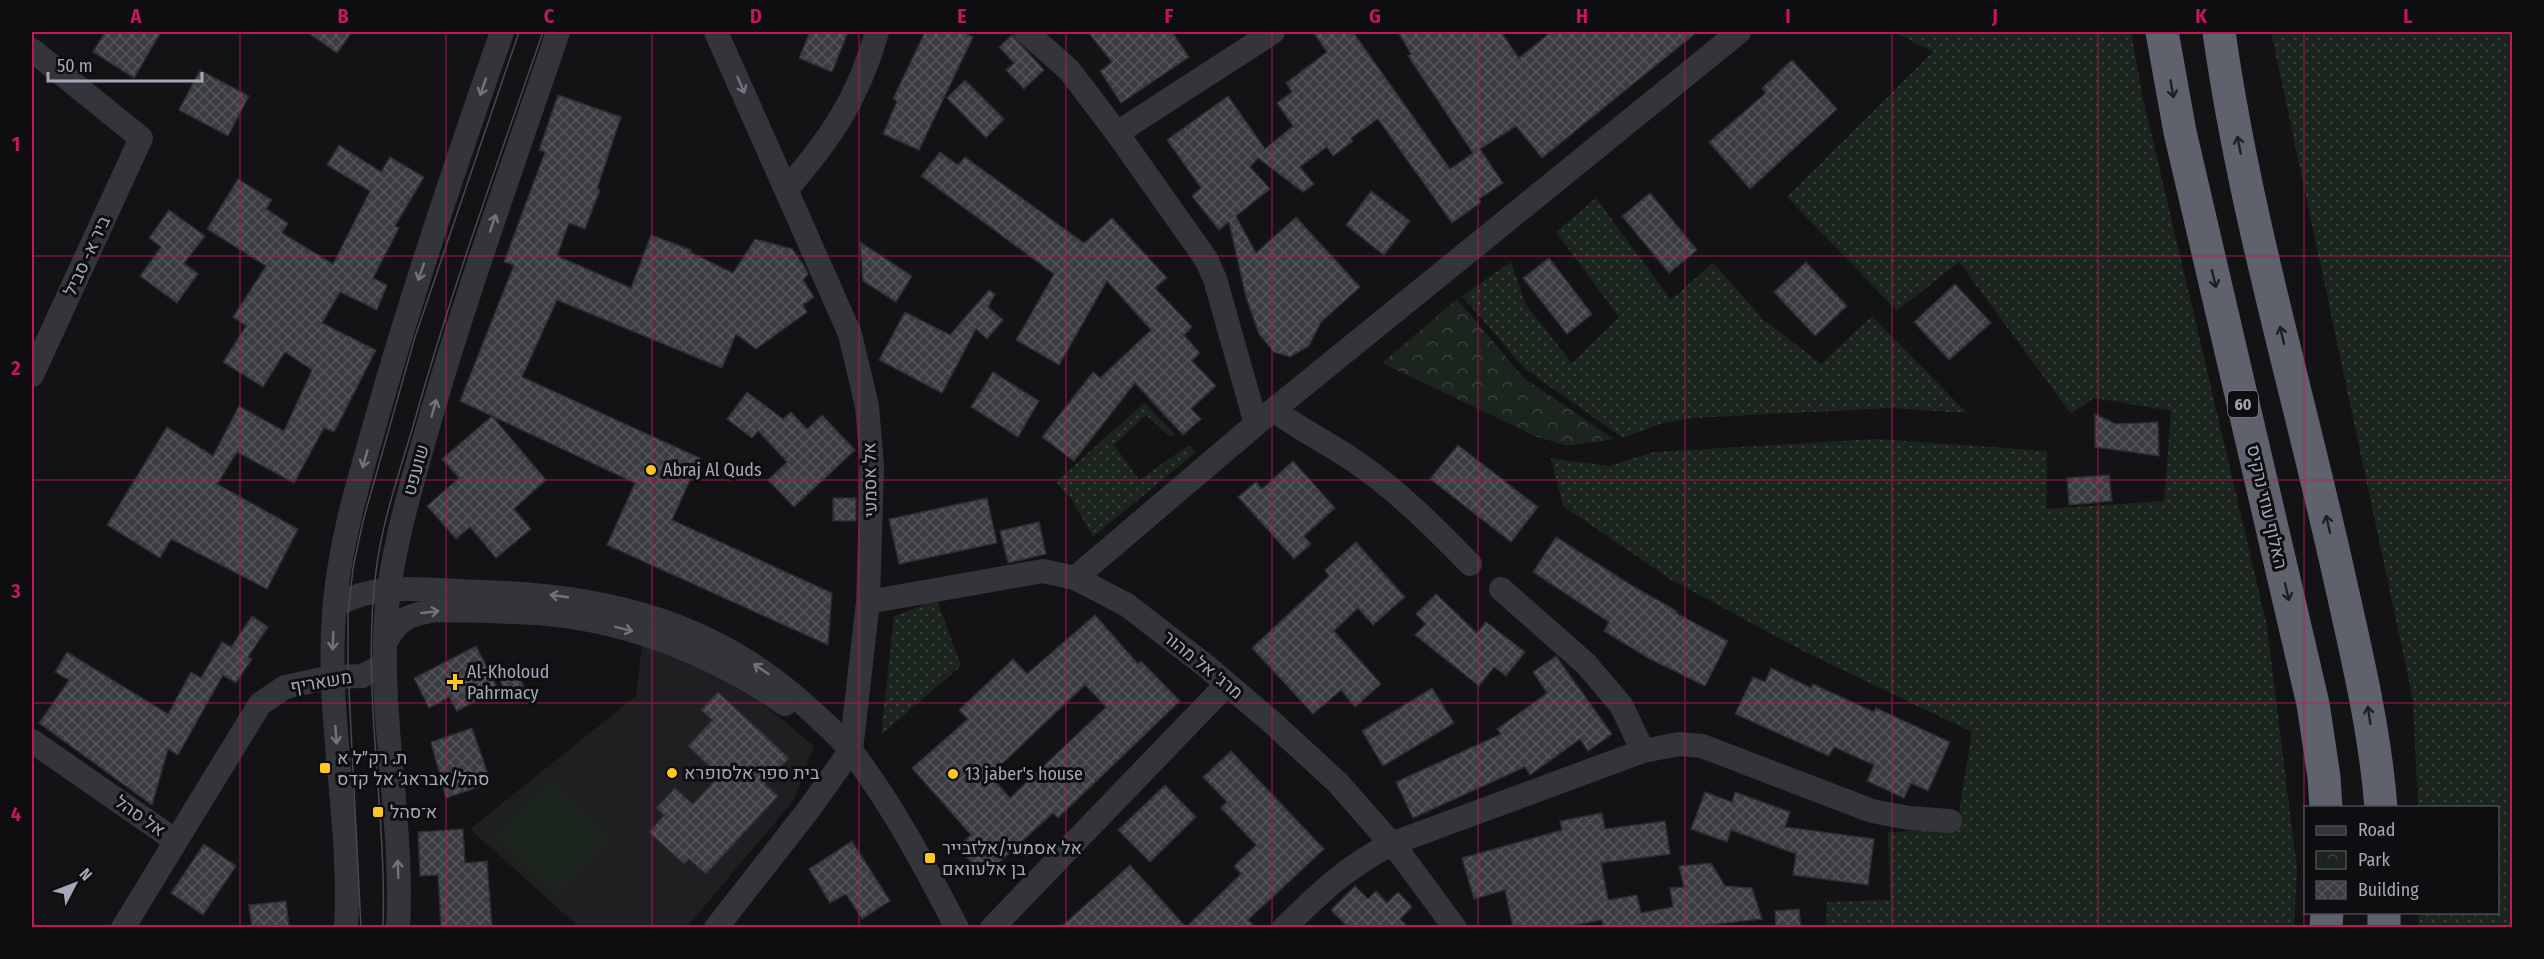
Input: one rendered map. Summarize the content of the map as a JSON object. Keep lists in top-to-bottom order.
{
  "streets": {
    "highway": ["60", "האלוף עוזי נרקיס"],
    "street": [
      "ביר א- סביל",
      "שועפט",
      "אל אסמעי",
      "מרג' אל מהור",
      "משאריף",
      "אל סהל"
    ]
  },
  "crossings": [
    ["שועפט", "משאריף"],
    ["אל אסמעי", "מרג' אל מהור"],
    ["משאריף", "אל סהל"]
  ],
  "places": {
    "other": ["Abraj Al Quds", "בית ספר אלסופרא", "13 jaber's house"],
    "health": ["Al-Kholoud Pahrmacy"],
    "transit": ["ת. רק״ל א סהל/אבראג׳ אל קדס", "א־סהל", "אל אסמעי/אלזבייר בן אלעוואם"]
  },
  "legend": ["Road", "Park", "Building"],
  "scale_bar": "50 m",
  "north": "top right",
  "grid": {
    "columns": [
      "A",
      "B",
      "C",
      "D",
      "E",
      "F",
      "G",
      "H",
      "I",
      "J",
      "K",
      "L"
    ],
    "rows": [
      "1",
      "2",
      "3",
      "4"
    ]
  }
}
